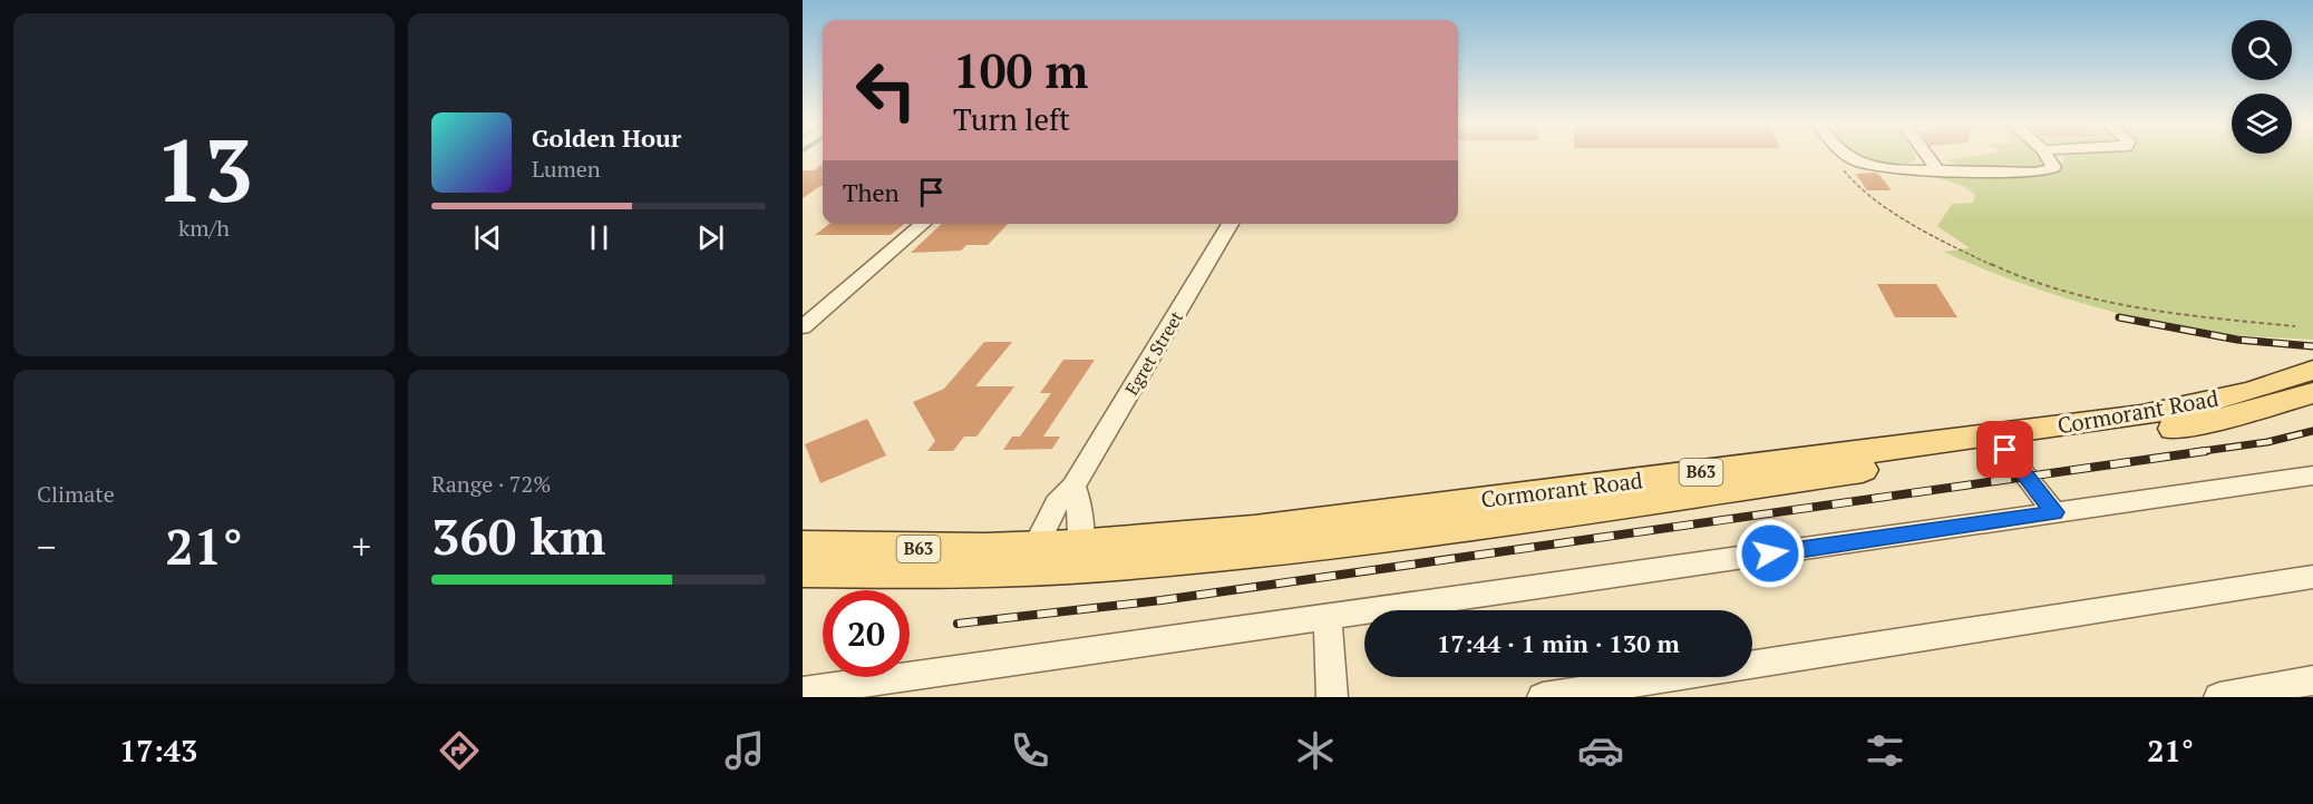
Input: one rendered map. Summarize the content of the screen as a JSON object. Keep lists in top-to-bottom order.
{
  "streets": {
    "main road": ["Cormorant Road", "B63"],
    "street": ["Egret Street"]
  },
  "crossings": [
    ["Egret Street", "Cormorant Road"]
  ],
  "page": {
    "tile": [
      ["13", "km/h"],
      "Climate",
      ["Range · 72%", "360 km"]
    ],
    "turn": ["100 m", "Turn left"],
    "song": ["Golden Hour", "Lumen"],
    "then": "Then",
    "heat": ["−", "21°", "+"],
    "limit": "20",
    "trip": "17:44 · 1 min · 130 m",
    "tabs": ["17:43", "21°"]
  }
}
